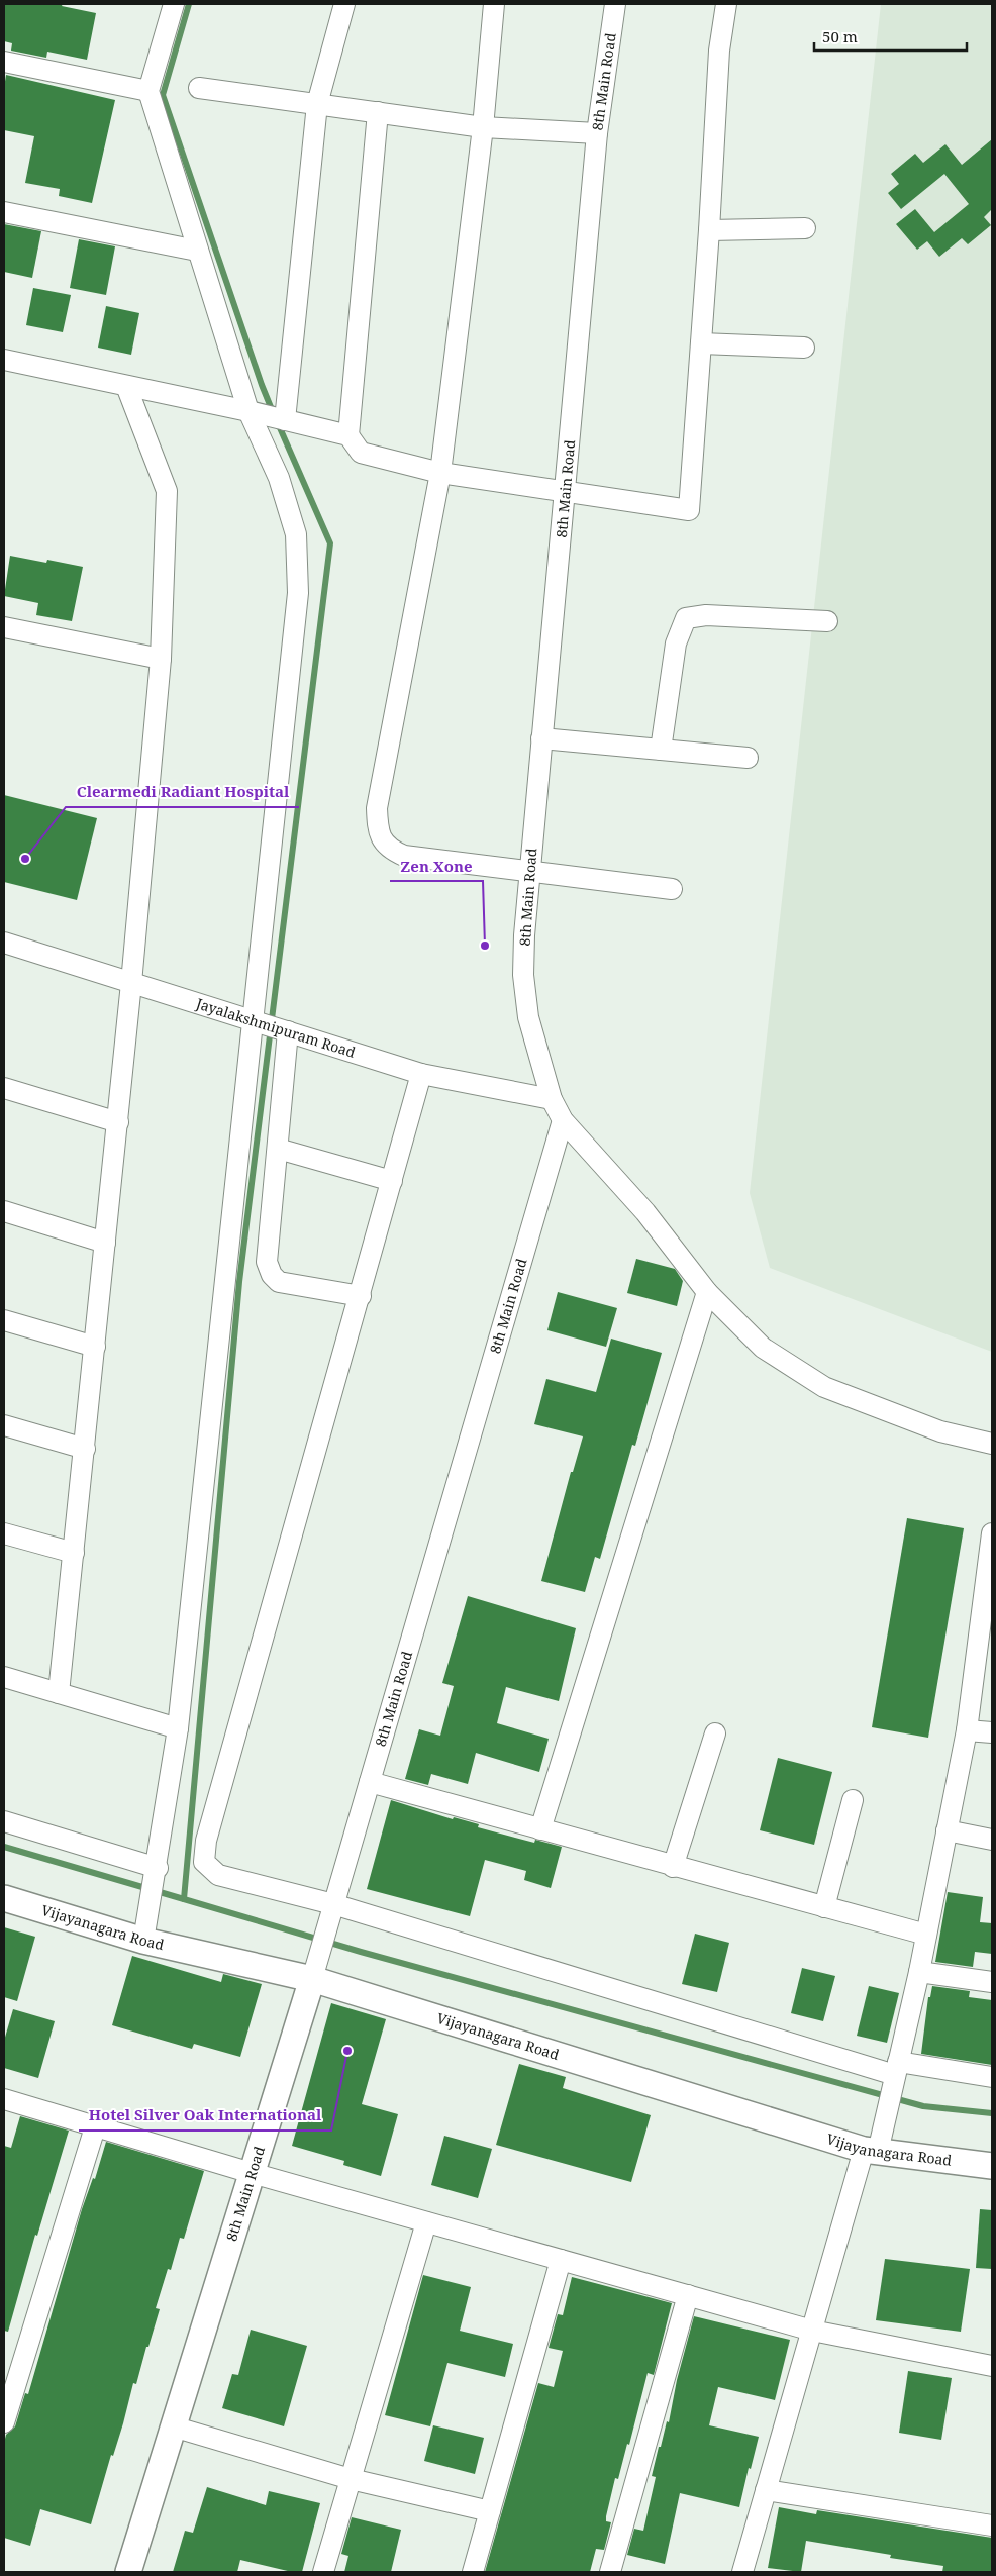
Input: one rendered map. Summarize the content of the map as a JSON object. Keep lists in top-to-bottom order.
{
  "streets": {
    "street": ["8th Main Road", "Jayalakshmipuram Road", "Vijayanagara Road"]
  },
  "crossings": [
    ["8th Main Road", "Jayalakshmipuram Road"],
    ["8th Main Road", "Vijayanagara Road"]
  ],
  "places": ["Clearmedi Radiant Hospital", "Zen Xone", "Hotel Silver Oak International"],
  "scale_bar": "50 m"
}
